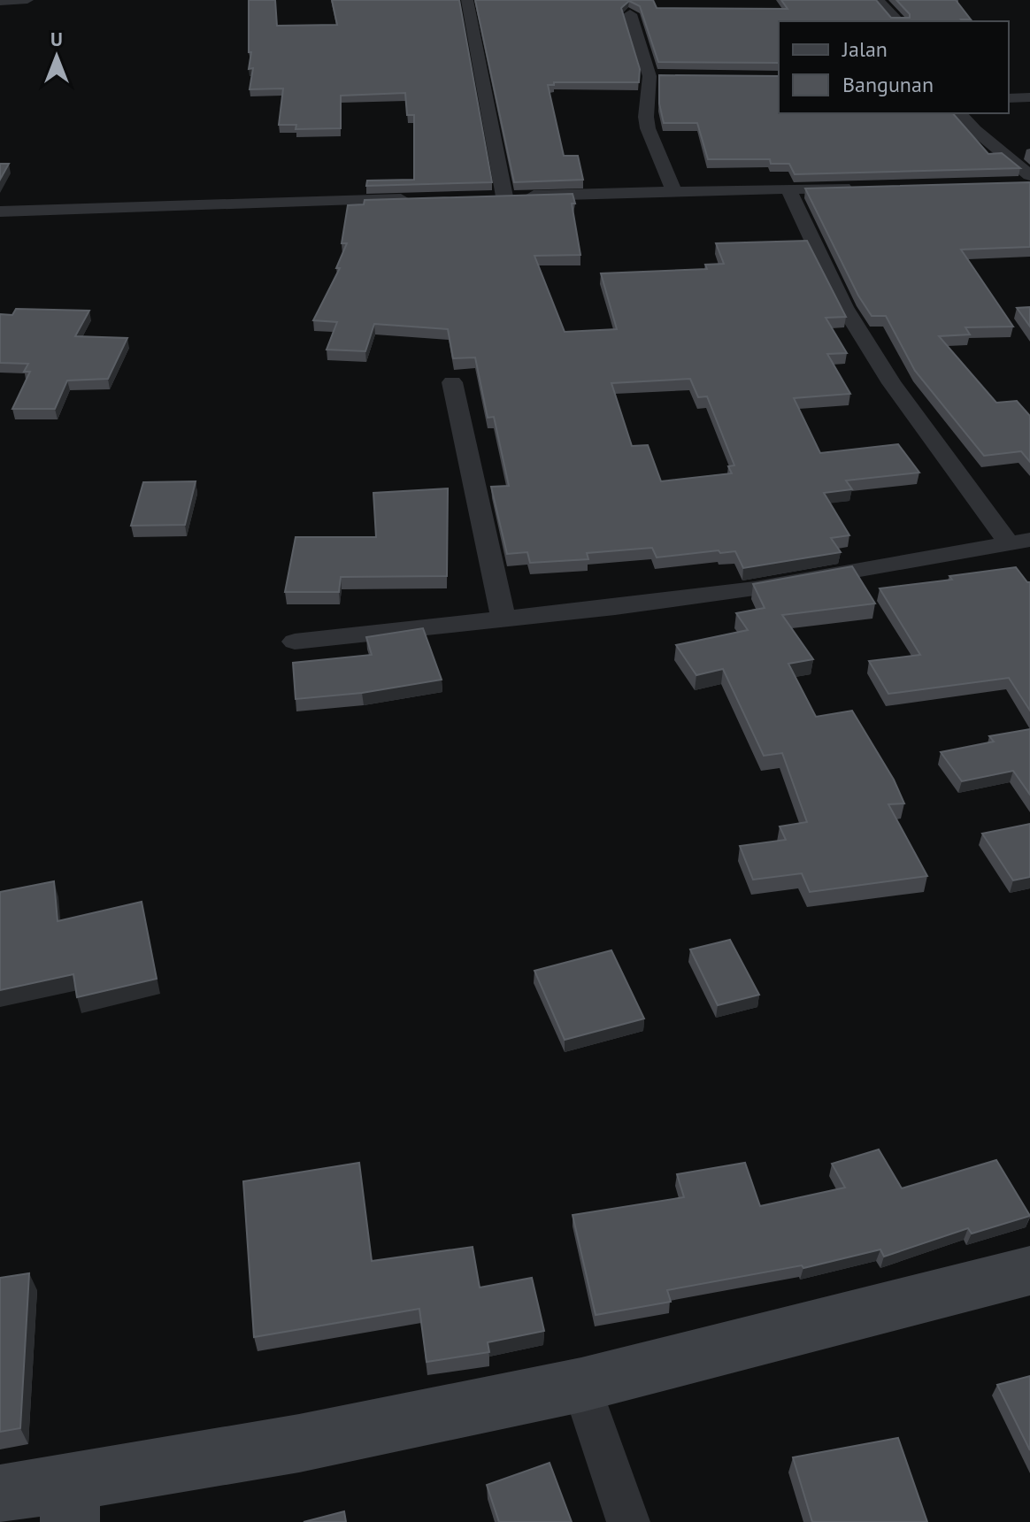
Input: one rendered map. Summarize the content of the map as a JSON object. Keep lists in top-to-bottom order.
{
  "legend": ["Jalan", "Bangunan"],
  "north": "top"
}
